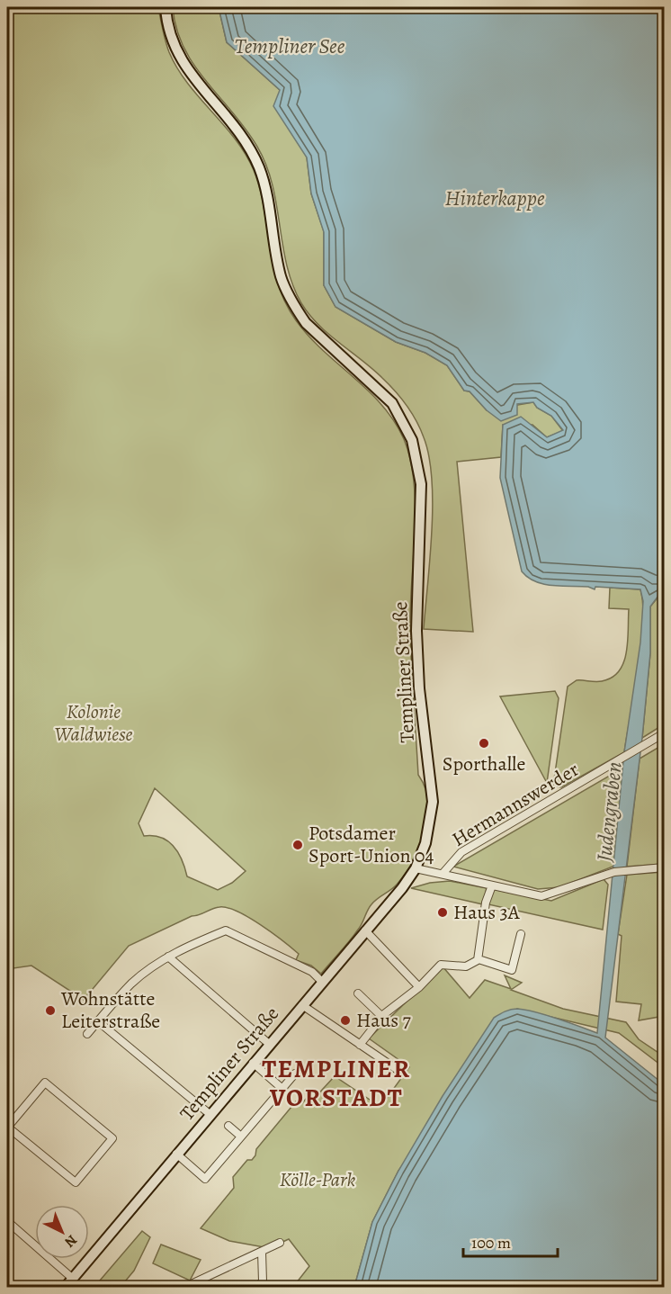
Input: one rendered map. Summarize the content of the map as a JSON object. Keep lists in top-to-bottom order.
{
  "streets": {
    "street": ["Templiner Straße", "Hermannswerder"]
  },
  "districts": ["TEMPLINER VORSTADT"],
  "water": ["Templiner See", "Hinterkappe", "Judengraben"],
  "parks": ["Kolonie Waldwiese", "Kölle-Park"],
  "places": [
    "Sporthalle",
    "Potsdamer Sport-Union 04",
    "Haus 3A",
    "Wohnstätte Leiterstraße",
    "Haus 7"
  ],
  "scale_bar": "100 m",
  "north": "bottom right"
}
